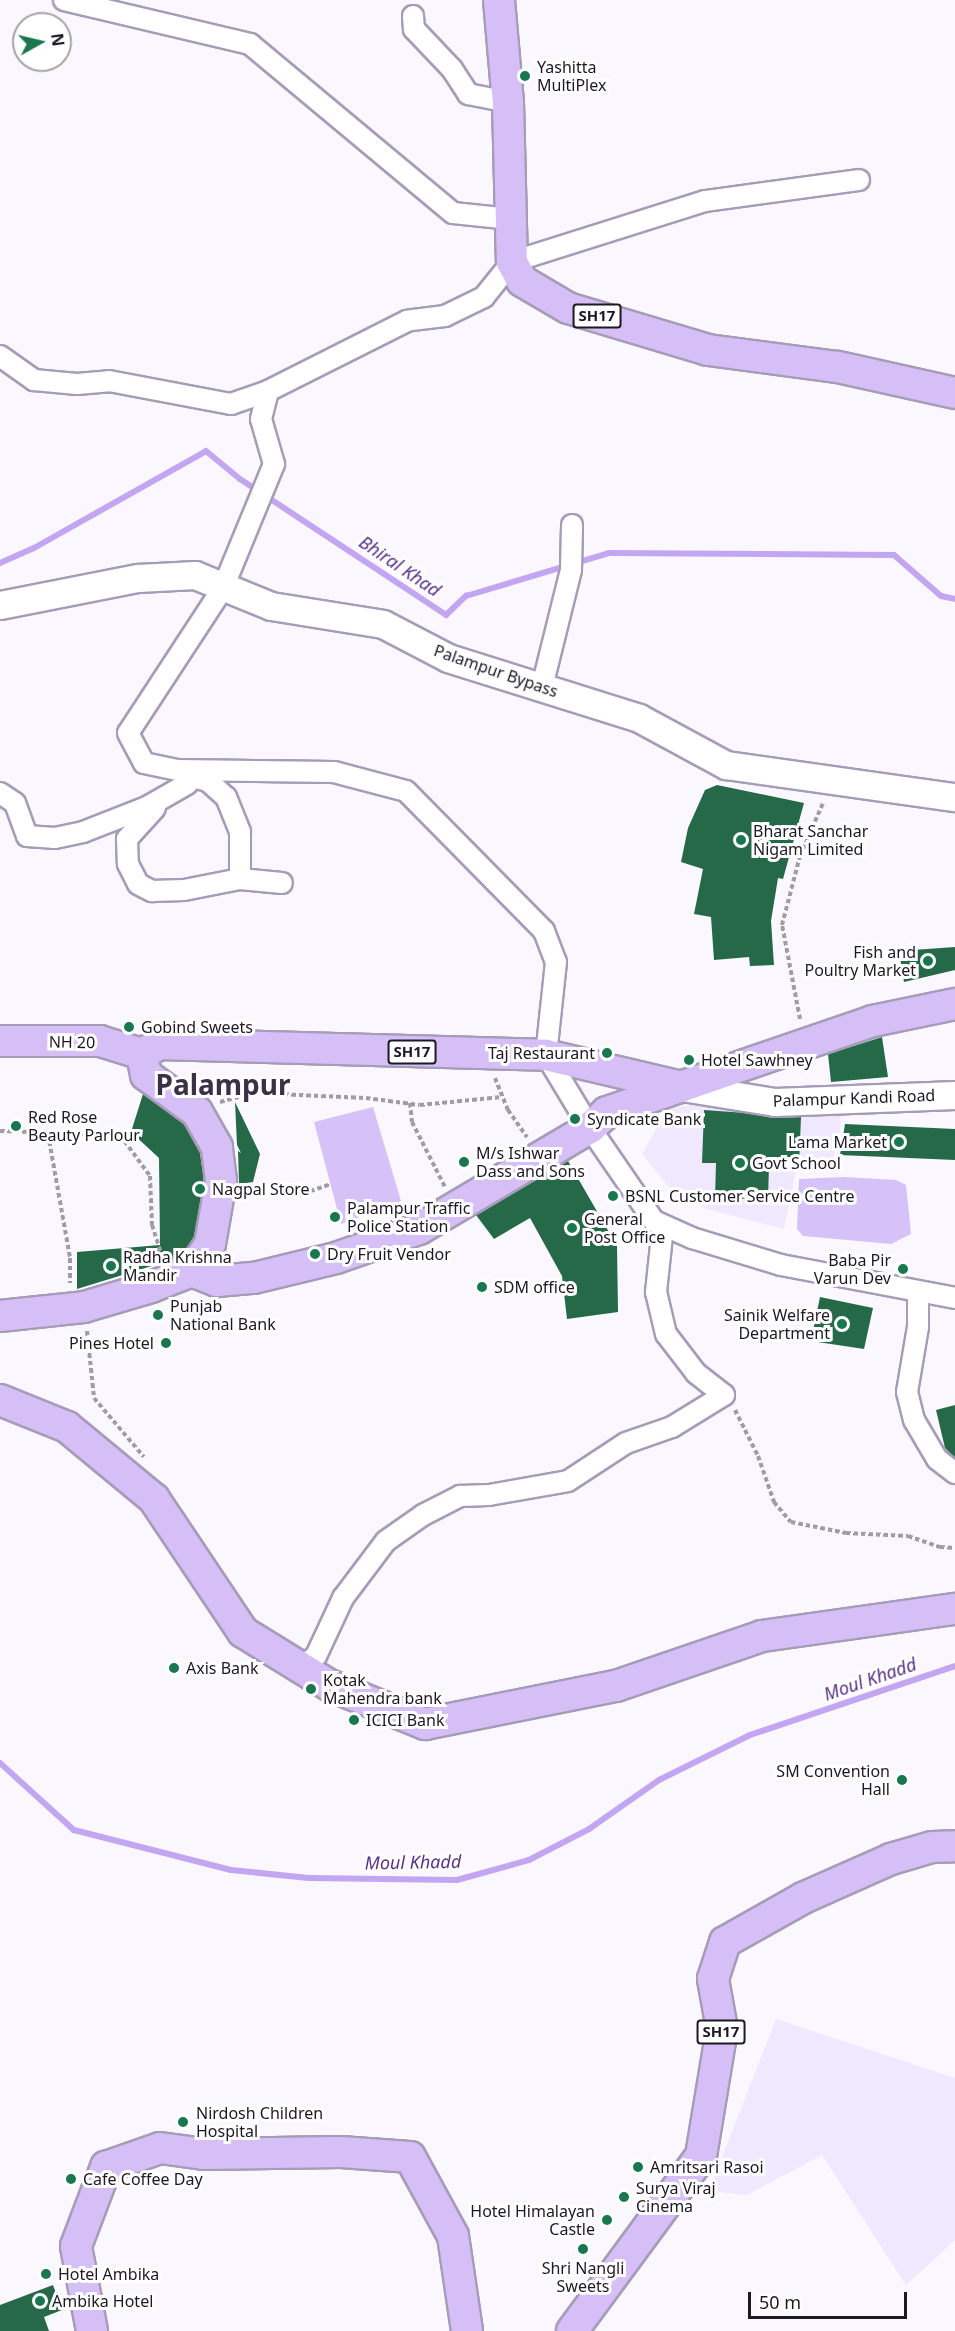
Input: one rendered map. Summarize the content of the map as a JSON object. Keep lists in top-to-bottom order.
{
  "streets": {
    "main road": ["SH17", "NH 20"],
    "street": ["Palampur Bypass", "Palampur Kandi Road"]
  },
  "crossings": [
    ["SH17", "NH 20"],
    ["SH17", "Palampur Kandi Road"]
  ],
  "districts": ["Palampur"],
  "water": ["Bhiral Khad", "Moul Khadd"],
  "places": [
    "Yashitta MultiPlex",
    "Bharat Sanchar Nigam Limited",
    "Fish and Poultry Market",
    "Gobind Sweets",
    "Taj Restaurant",
    "Hotel Sawhney",
    "Syndicate Bank",
    "Red Rose Beauty Parlour",
    "Lama Market",
    "M/s Ishwar Dass and Sons",
    "Govt School",
    "Nagpal Store",
    "BSNL Customer Service Centre",
    "Palampur Traffic Police Station",
    "General Post Office",
    "Dry Fruit Vendor",
    "Radha Krishna Mandir",
    "Baba Pir Varun Dev",
    "SDM office",
    "Punjab National Bank",
    "Sainik Welfare Department",
    "Pines Hotel",
    "Axis Bank",
    "Kotak Mahendra bank",
    "ICICI Bank",
    "SM Convention Hall",
    "Nirdosh Children Hospital",
    "Amritsari Rasoi",
    "Cafe Coffee Day",
    "Surya Viraj Cinema",
    "Hotel Himalayan Castle",
    "Shri Nangli Sweets",
    "Hotel Ambika",
    "Ambika Hotel"
  ],
  "scale_bar": "50 m",
  "north": "right"
}
